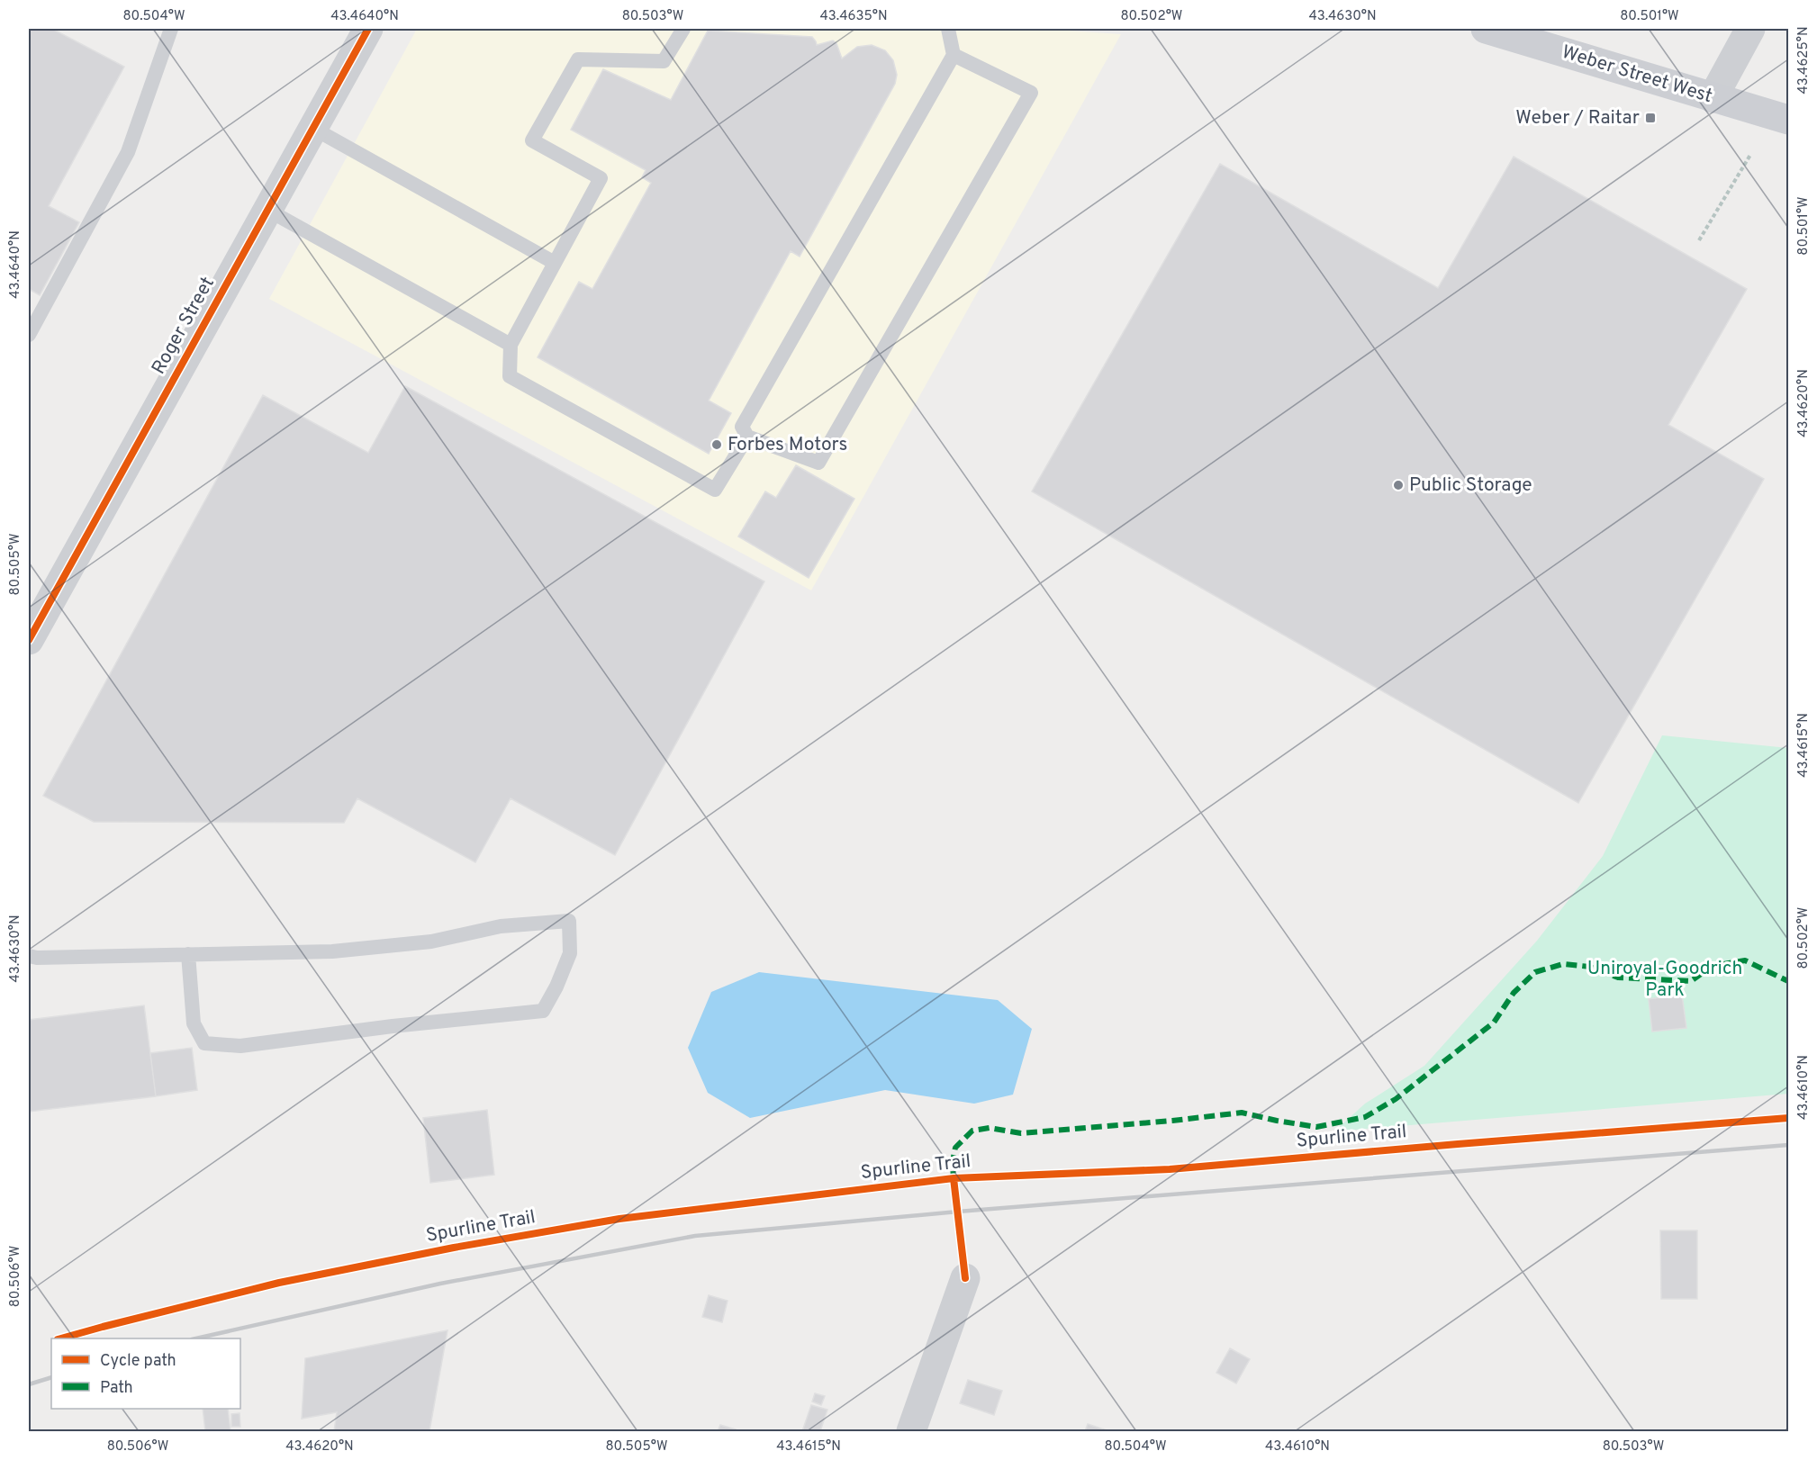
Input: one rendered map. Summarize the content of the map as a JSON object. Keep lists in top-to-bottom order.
{
  "streets": {
    "main road": ["Weber Street West"],
    "street": ["Roger Street"],
    "cycle path": ["Spurline Trail"]
  },
  "parks": ["Uniroyal-Goodrich Park"],
  "places": {
    "transit": ["Weber / Raitar"],
    "other": ["Forbes Motors", "Public Storage"]
  },
  "legend": ["Cycle path", "Path"],
  "coordinates": [
    "80.504°W",
    "43.4640°N",
    "80.503°W",
    "43.4635°N",
    "80.502°W",
    "43.4630°N",
    "80.501°W",
    "43.4625°N",
    "43.4620°N",
    "80.505°W",
    "43.4615°N",
    "43.4610°N",
    "80.506°W"
  ]
}
